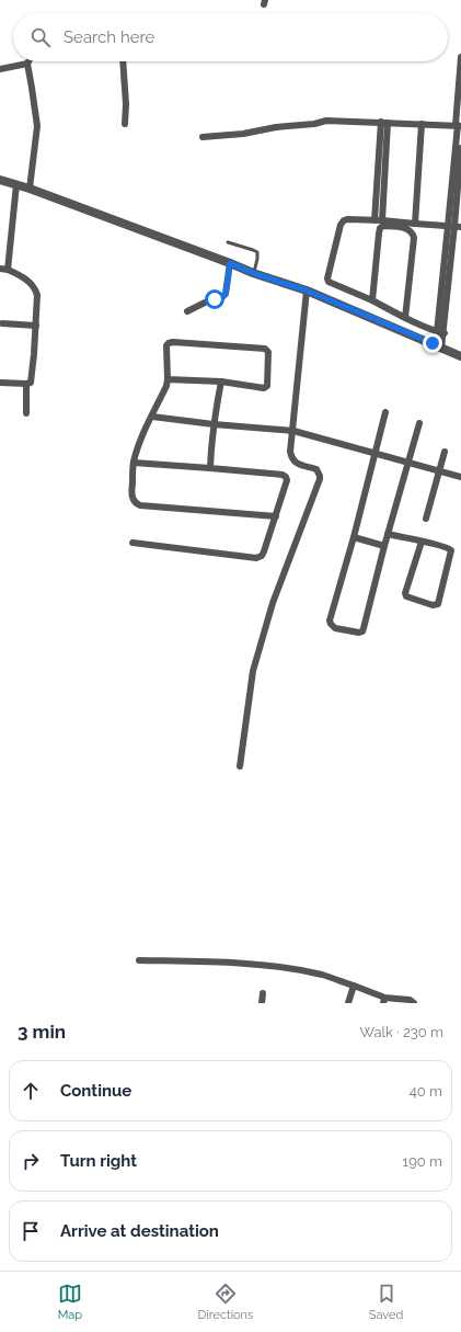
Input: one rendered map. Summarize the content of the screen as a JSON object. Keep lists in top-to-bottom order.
{
  "page": {
    "search": "Search here",
    "heading": ["3 min", "Walk · 230 m"],
    "list": [
      ["Continue", "40 m"],
      ["Turn right", "190 m"],
      "Arrive at destination"
    ],
    "nav": ["Map", "Directions", "Saved"]
  }
}
